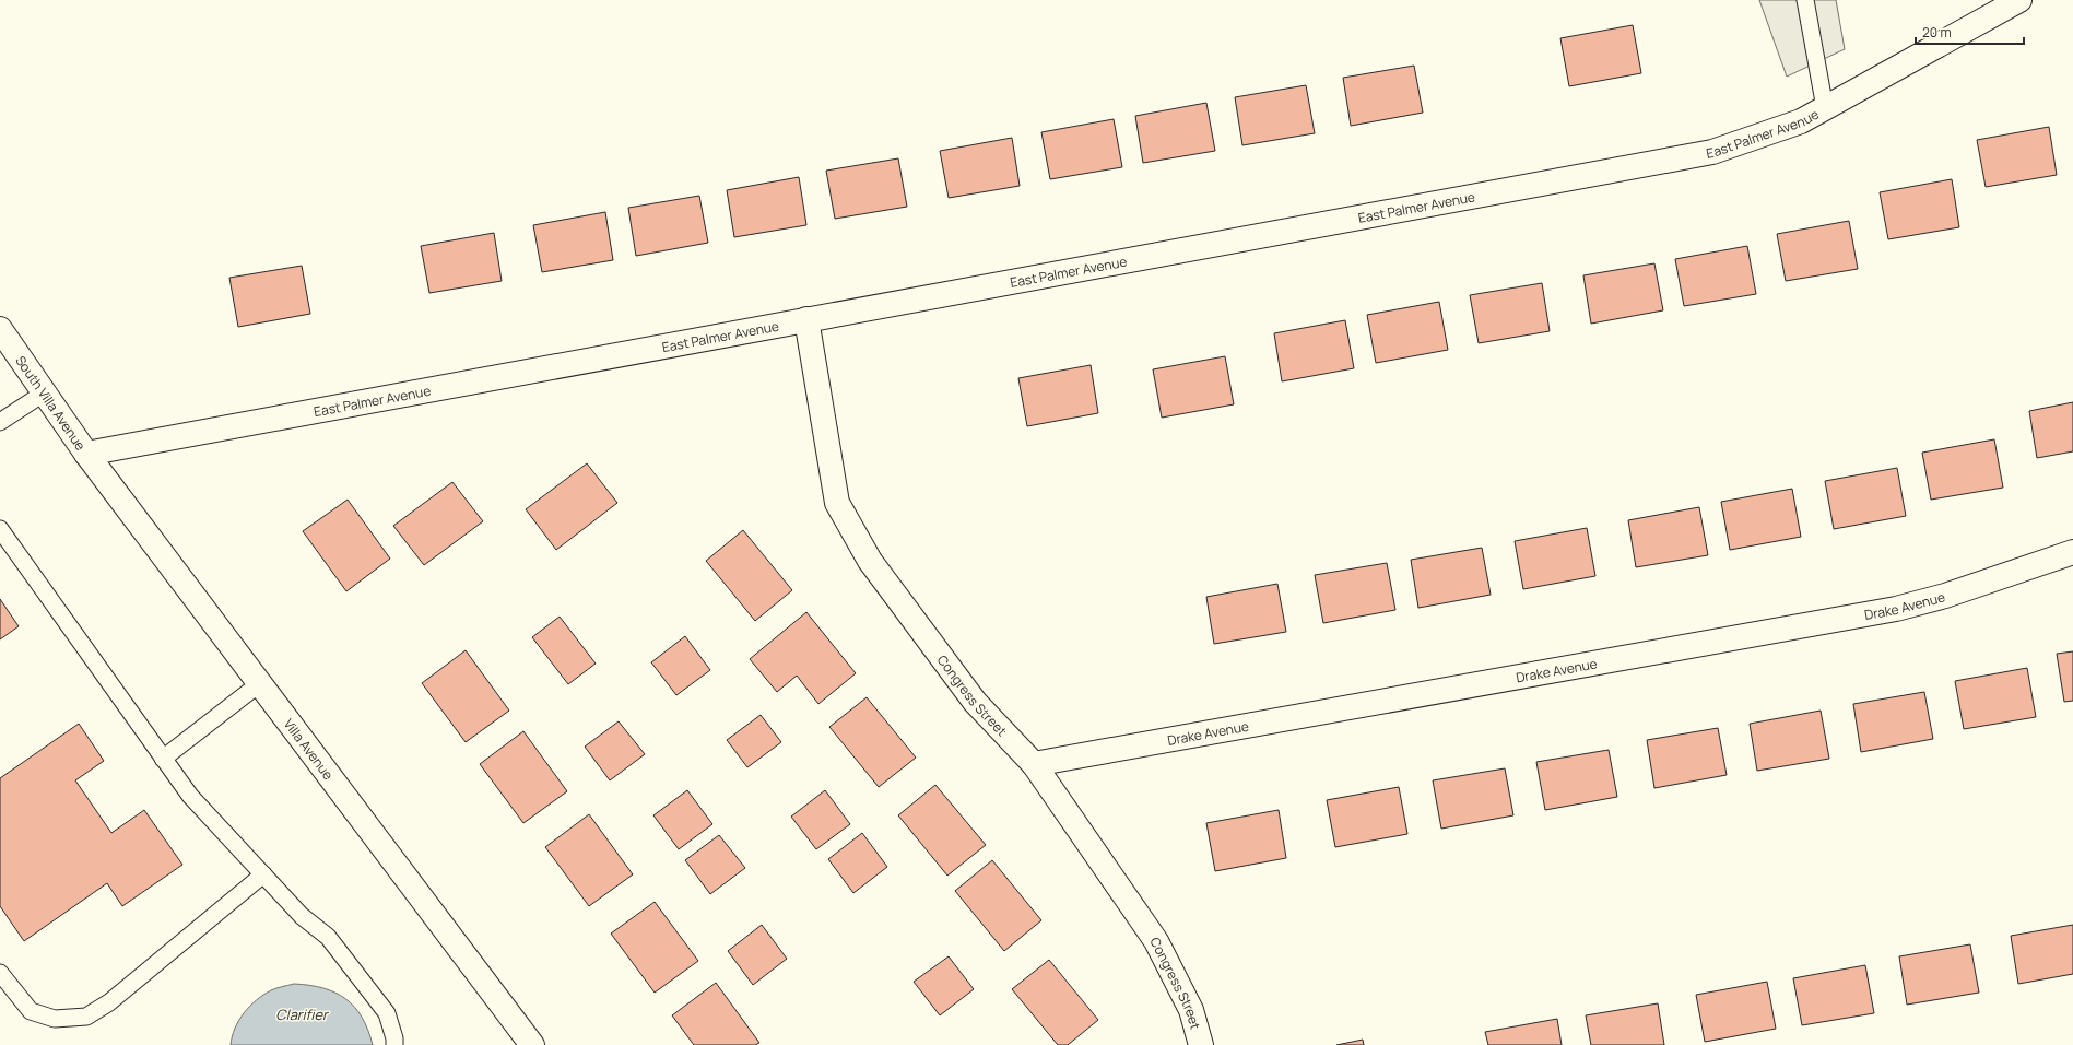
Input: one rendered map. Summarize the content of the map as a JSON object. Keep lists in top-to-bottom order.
{
  "streets": {
    "street": [
      "East Palmer Avenue",
      "South Villa Avenue",
      "Drake Avenue",
      "Congress Street",
      "Villa Avenue"
    ]
  },
  "crossings": [
    ["East Palmer Avenue", "South Villa Avenue"],
    ["East Palmer Avenue", "Congress Street"],
    ["East Palmer Avenue", "Villa Avenue"],
    ["South Villa Avenue", "Villa Avenue"],
    ["Drake Avenue", "Congress Street"]
  ],
  "water": ["Clarifier"],
  "scale_bar": "20 m"
}
